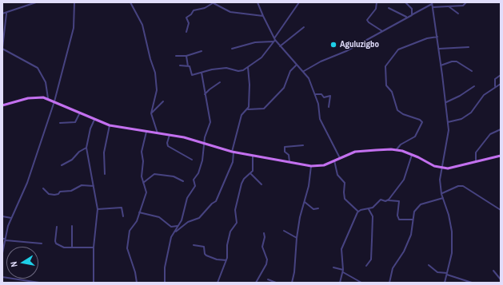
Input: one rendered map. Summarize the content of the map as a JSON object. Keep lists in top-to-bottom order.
{
  "places": ["Aguluzigbo"],
  "north": "left"
}
